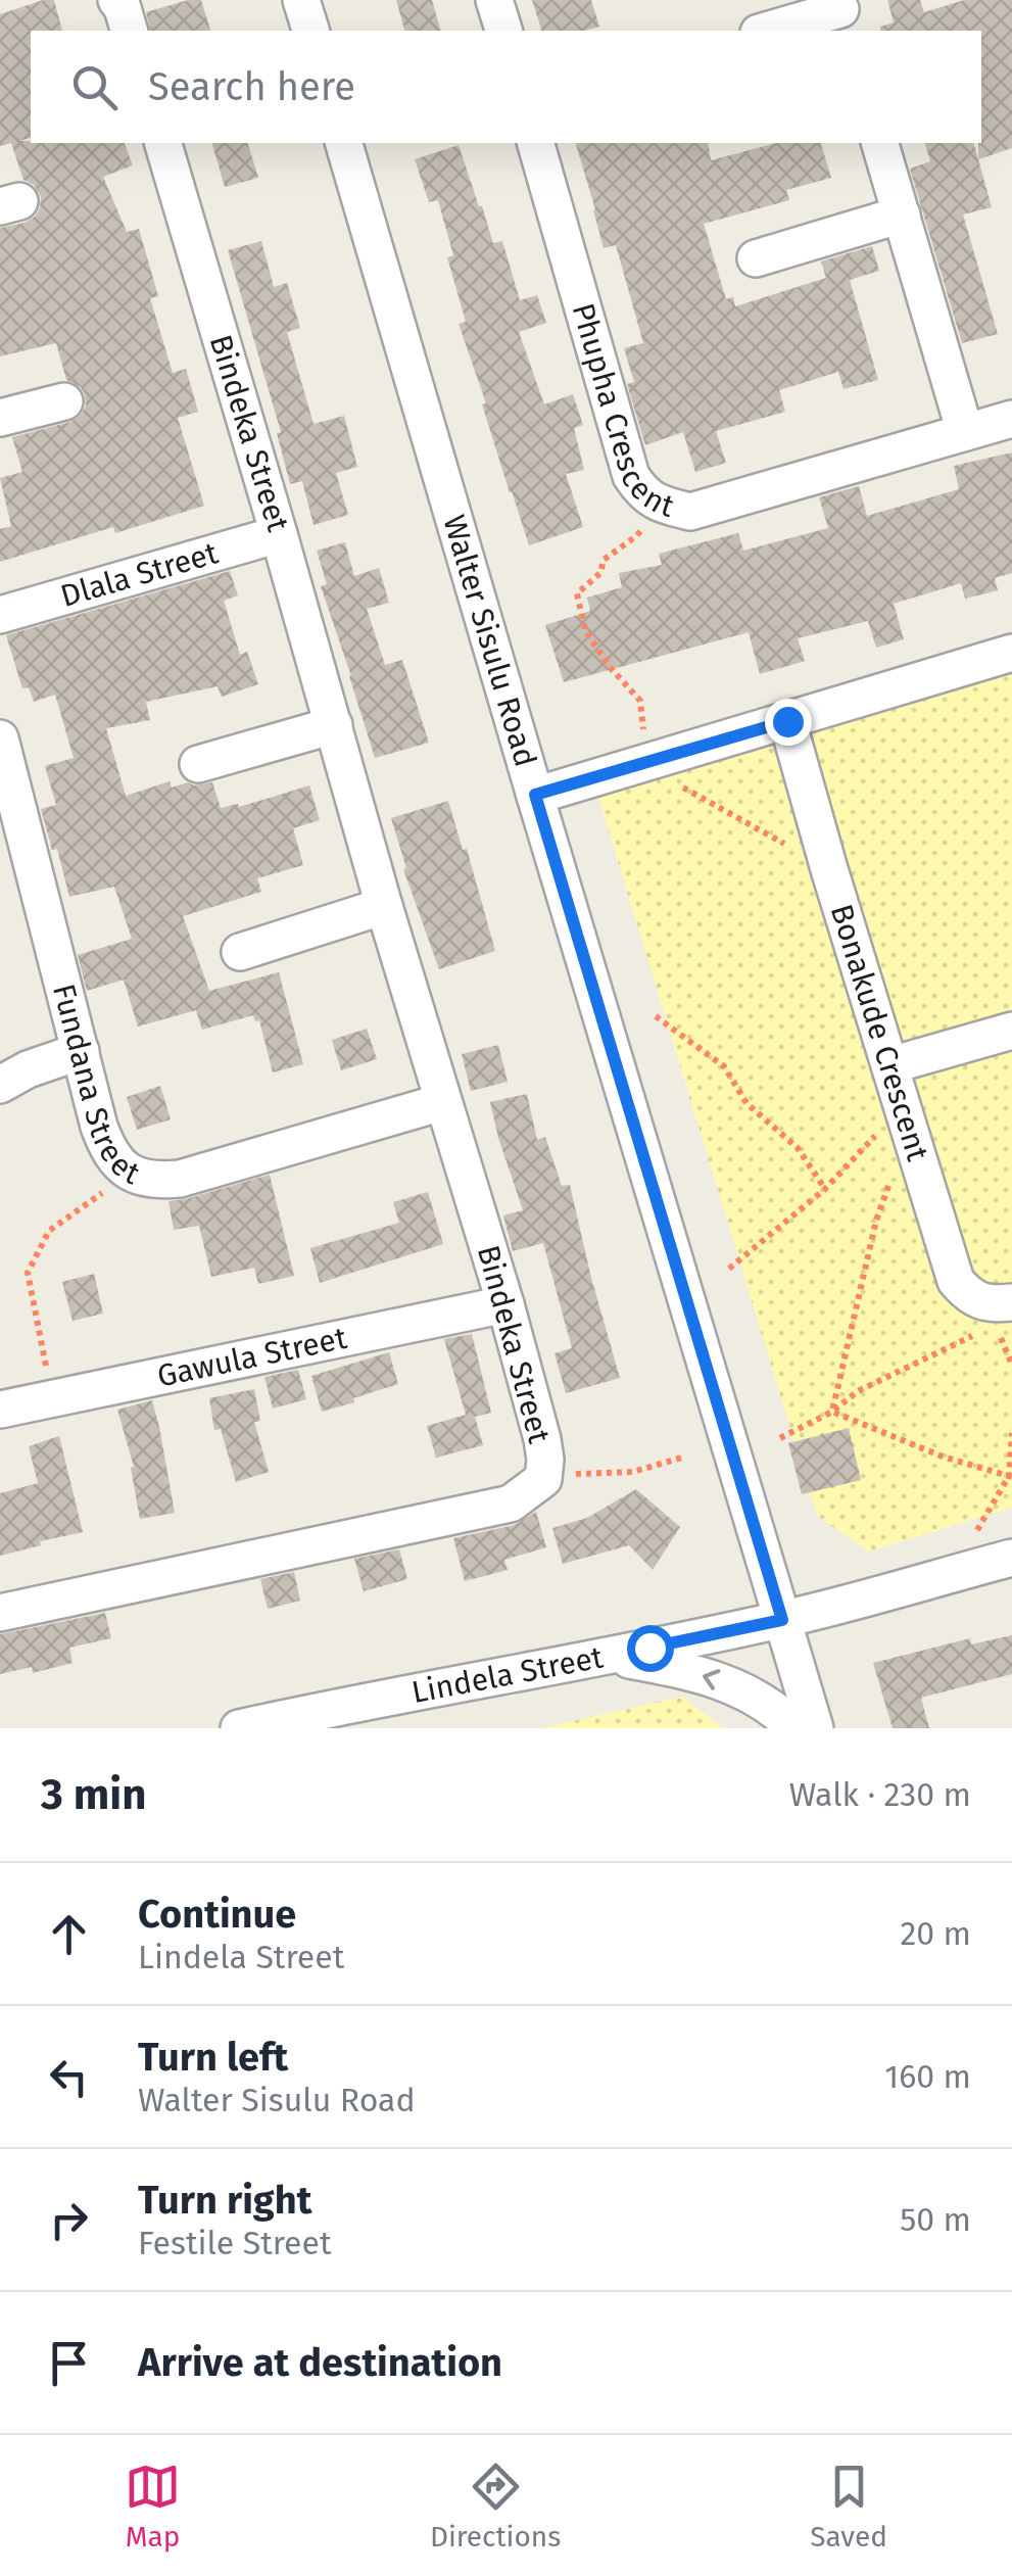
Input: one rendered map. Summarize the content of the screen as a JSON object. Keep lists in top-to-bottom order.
{
  "streets": {
    "street": [
      "Phupha Crescent",
      "Bindeka Street",
      "Dlala Street",
      "Walter Sisulu Road",
      "Bonakude Crescent",
      "Fundana Street",
      "Gawula Street",
      "Lindela Street"
    ]
  },
  "crossings": [
    ["Bindeka Street", "Dlala Street"],
    ["Bindeka Street", "Fundana Street"],
    ["Bindeka Street", "Gawula Street"],
    ["Walter Sisulu Road", "Lindela Street"]
  ],
  "page": {
    "search": "Search here",
    "heading": ["3 min", "Walk · 230 m"],
    "list": [
      ["Continue", "Lindela Street", "20 m"],
      ["Turn left", "Walter Sisulu Road", "160 m"],
      ["Turn right", "Festile Street", "50 m"],
      "Arrive at destination"
    ],
    "nav": ["Map", "Directions", "Saved"]
  }
}
